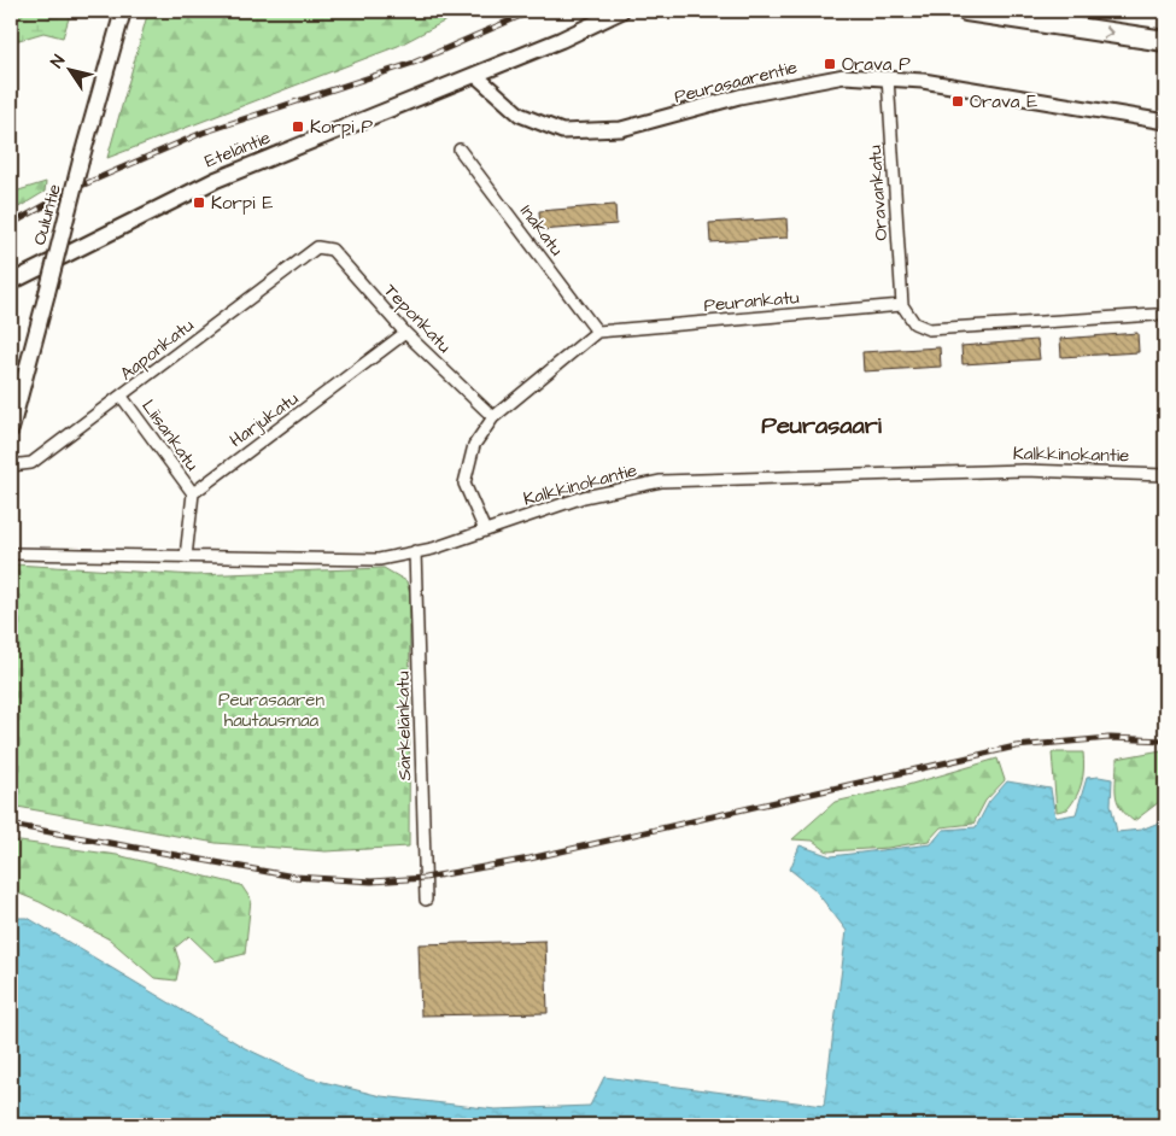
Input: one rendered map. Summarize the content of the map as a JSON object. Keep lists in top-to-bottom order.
{
  "streets": {
    "main road": ["Eteläntie", "Ouluntie"],
    "street": [
      "Peurasaarentie",
      "Oravankatu",
      "Inakatu",
      "Peurankatu",
      "Teponkatu",
      "Aaponkatu",
      "Harjukatu",
      "Liisankatu",
      "Kalkkinokantie",
      "Särkelänkatu"
    ]
  },
  "crossings": [
    ["Peurasaarentie", "Eteläntie"],
    ["Peurasaarentie", "Oravankatu"],
    ["Oravankatu", "Peurankatu"],
    ["Inakatu", "Peurankatu"],
    ["Teponkatu", "Aaponkatu"],
    ["Teponkatu", "Harjukatu"],
    ["Aaponkatu", "Liisankatu"],
    ["Harjukatu", "Liisankatu"],
    ["Kalkkinokantie", "Särkelänkatu"]
  ],
  "districts": ["Peurasaari"],
  "parks": ["Peurasaaren hautausmaa"],
  "places": {
    "transit": [
      "Orava P",
      "Orava E",
      "Korpi P",
      "Korpi E"
    ]
  },
  "north": "top left"
}
